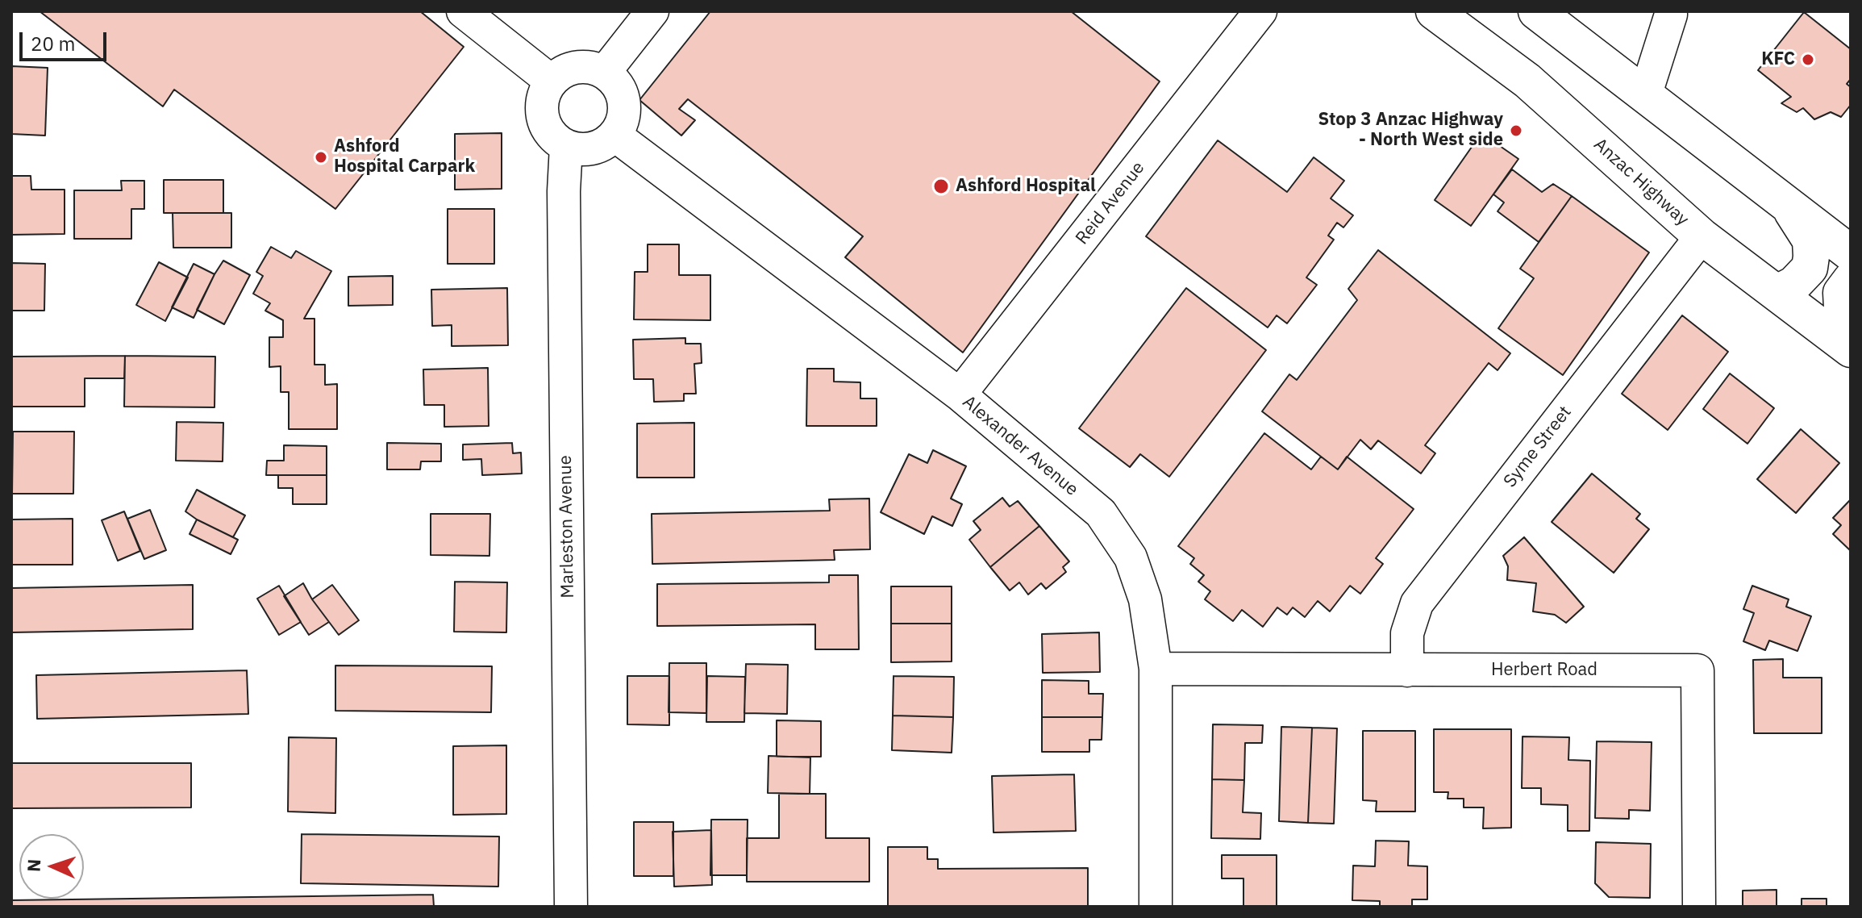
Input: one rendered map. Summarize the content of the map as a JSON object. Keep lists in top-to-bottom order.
{
  "streets": {
    "highway": ["Anzac Highway"],
    "street": [
      "Reid Avenue",
      "Alexander Avenue",
      "Syme Street",
      "Marleston Avenue",
      "Herbert Road"
    ]
  },
  "crossings": [
    ["Anzac Highway", "Syme Street"],
    ["Reid Avenue", "Alexander Avenue"],
    ["Alexander Avenue", "Marleston Avenue"],
    ["Alexander Avenue", "Herbert Road"],
    ["Syme Street", "Herbert Road"]
  ],
  "places": [
    "KFC",
    "Stop 3 Anzac Highway - North West side",
    "Ashford Hospital Carpark",
    "Ashford Hospital"
  ],
  "scale_bar": "20 m",
  "north": "left"
}
